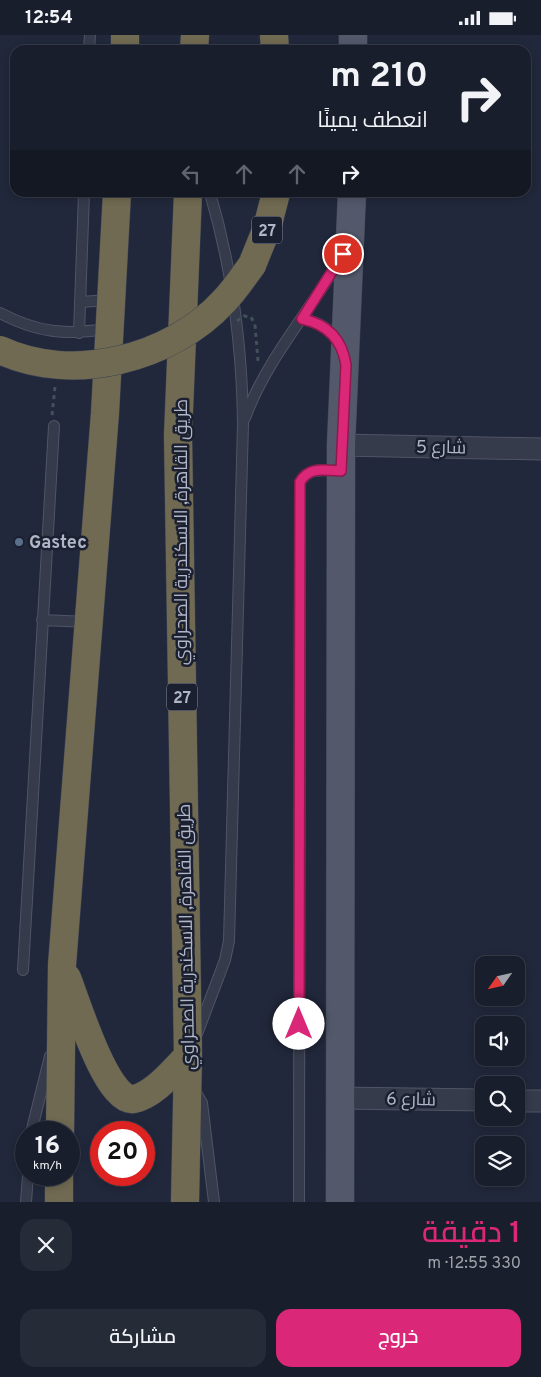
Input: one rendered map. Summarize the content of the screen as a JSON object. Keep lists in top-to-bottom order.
{
  "streets": {
    "highway": ["27", "طريق القاهرة, الاسكندرية الصحراوي"],
    "street": ["شارع 5", "شارع 6"]
  },
  "places": ["Gastec"],
  "north": "bottom left",
  "page": {
    "status": "12:54",
    "turn": ["210 m", "انعطف يمينًا"],
    "speed": "16 km/h",
    "limit": "20",
    "heading": ["1 دقيقة", "330 m · 12:55"],
    "buttons": ["خروج", "مشاركة"]
  }
}
